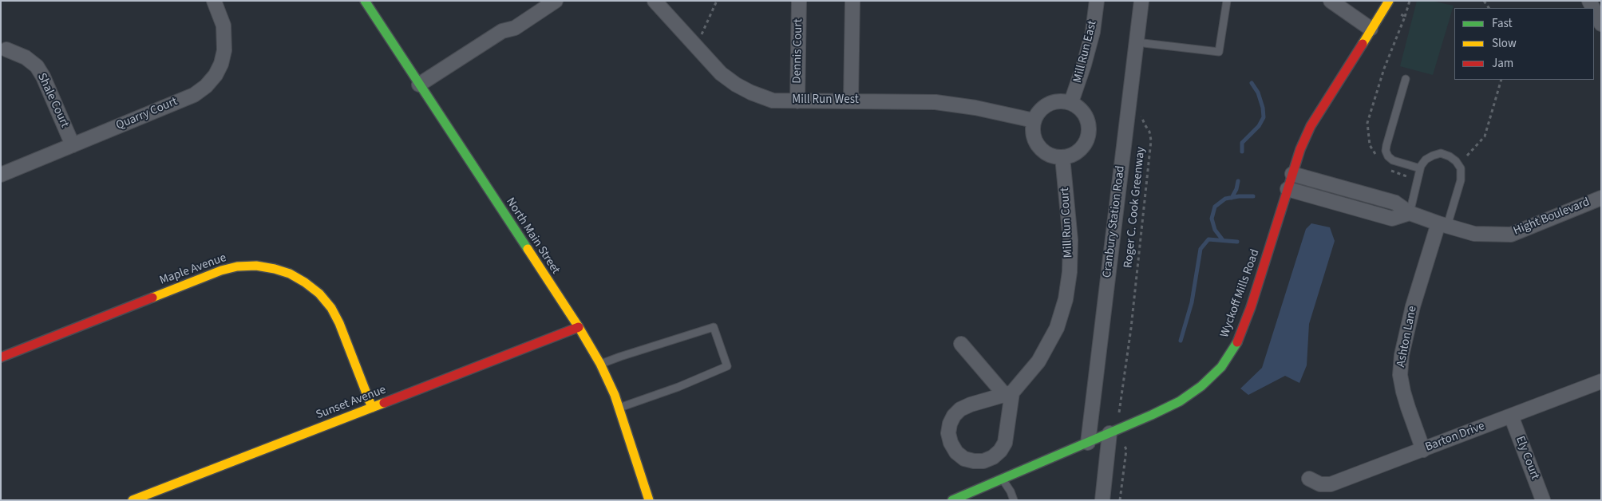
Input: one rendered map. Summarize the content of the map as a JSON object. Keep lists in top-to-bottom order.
{
  "streets": {
    "street": [
      "Dennis Court",
      "Mill Run East",
      "Shale Court",
      "Mill Run West",
      "Quarry Court",
      "Hight Boulevard",
      "Cranbury Station Road",
      "Mill Run Court",
      "North Main Street",
      "Maple Avenue",
      "Wyckoff Mills Road",
      "Ashton Lane",
      "Sunset Avenue",
      "Barton Drive",
      "Ely Court"
    ],
    "path": ["Roger C. Cook Greenway"]
  },
  "crossings": [
    ["Dennis Court", "Mill Run West"],
    ["Mill Run East", "Mill Run West"],
    ["Mill Run East", "Mill Run Court"],
    ["Shale Court", "Quarry Court"],
    ["Mill Run West", "Mill Run Court"],
    ["Hight Boulevard", "Wyckoff Mills Road"],
    ["Hight Boulevard", "Ashton Lane"],
    ["Cranbury Station Road", "Wyckoff Mills Road"],
    ["North Main Street", "Sunset Avenue"],
    ["Maple Avenue", "Sunset Avenue"],
    ["Ashton Lane", "Barton Drive"],
    ["Barton Drive", "Ely Court"]
  ],
  "legend": ["Fast", "Slow", "Jam"]
}
